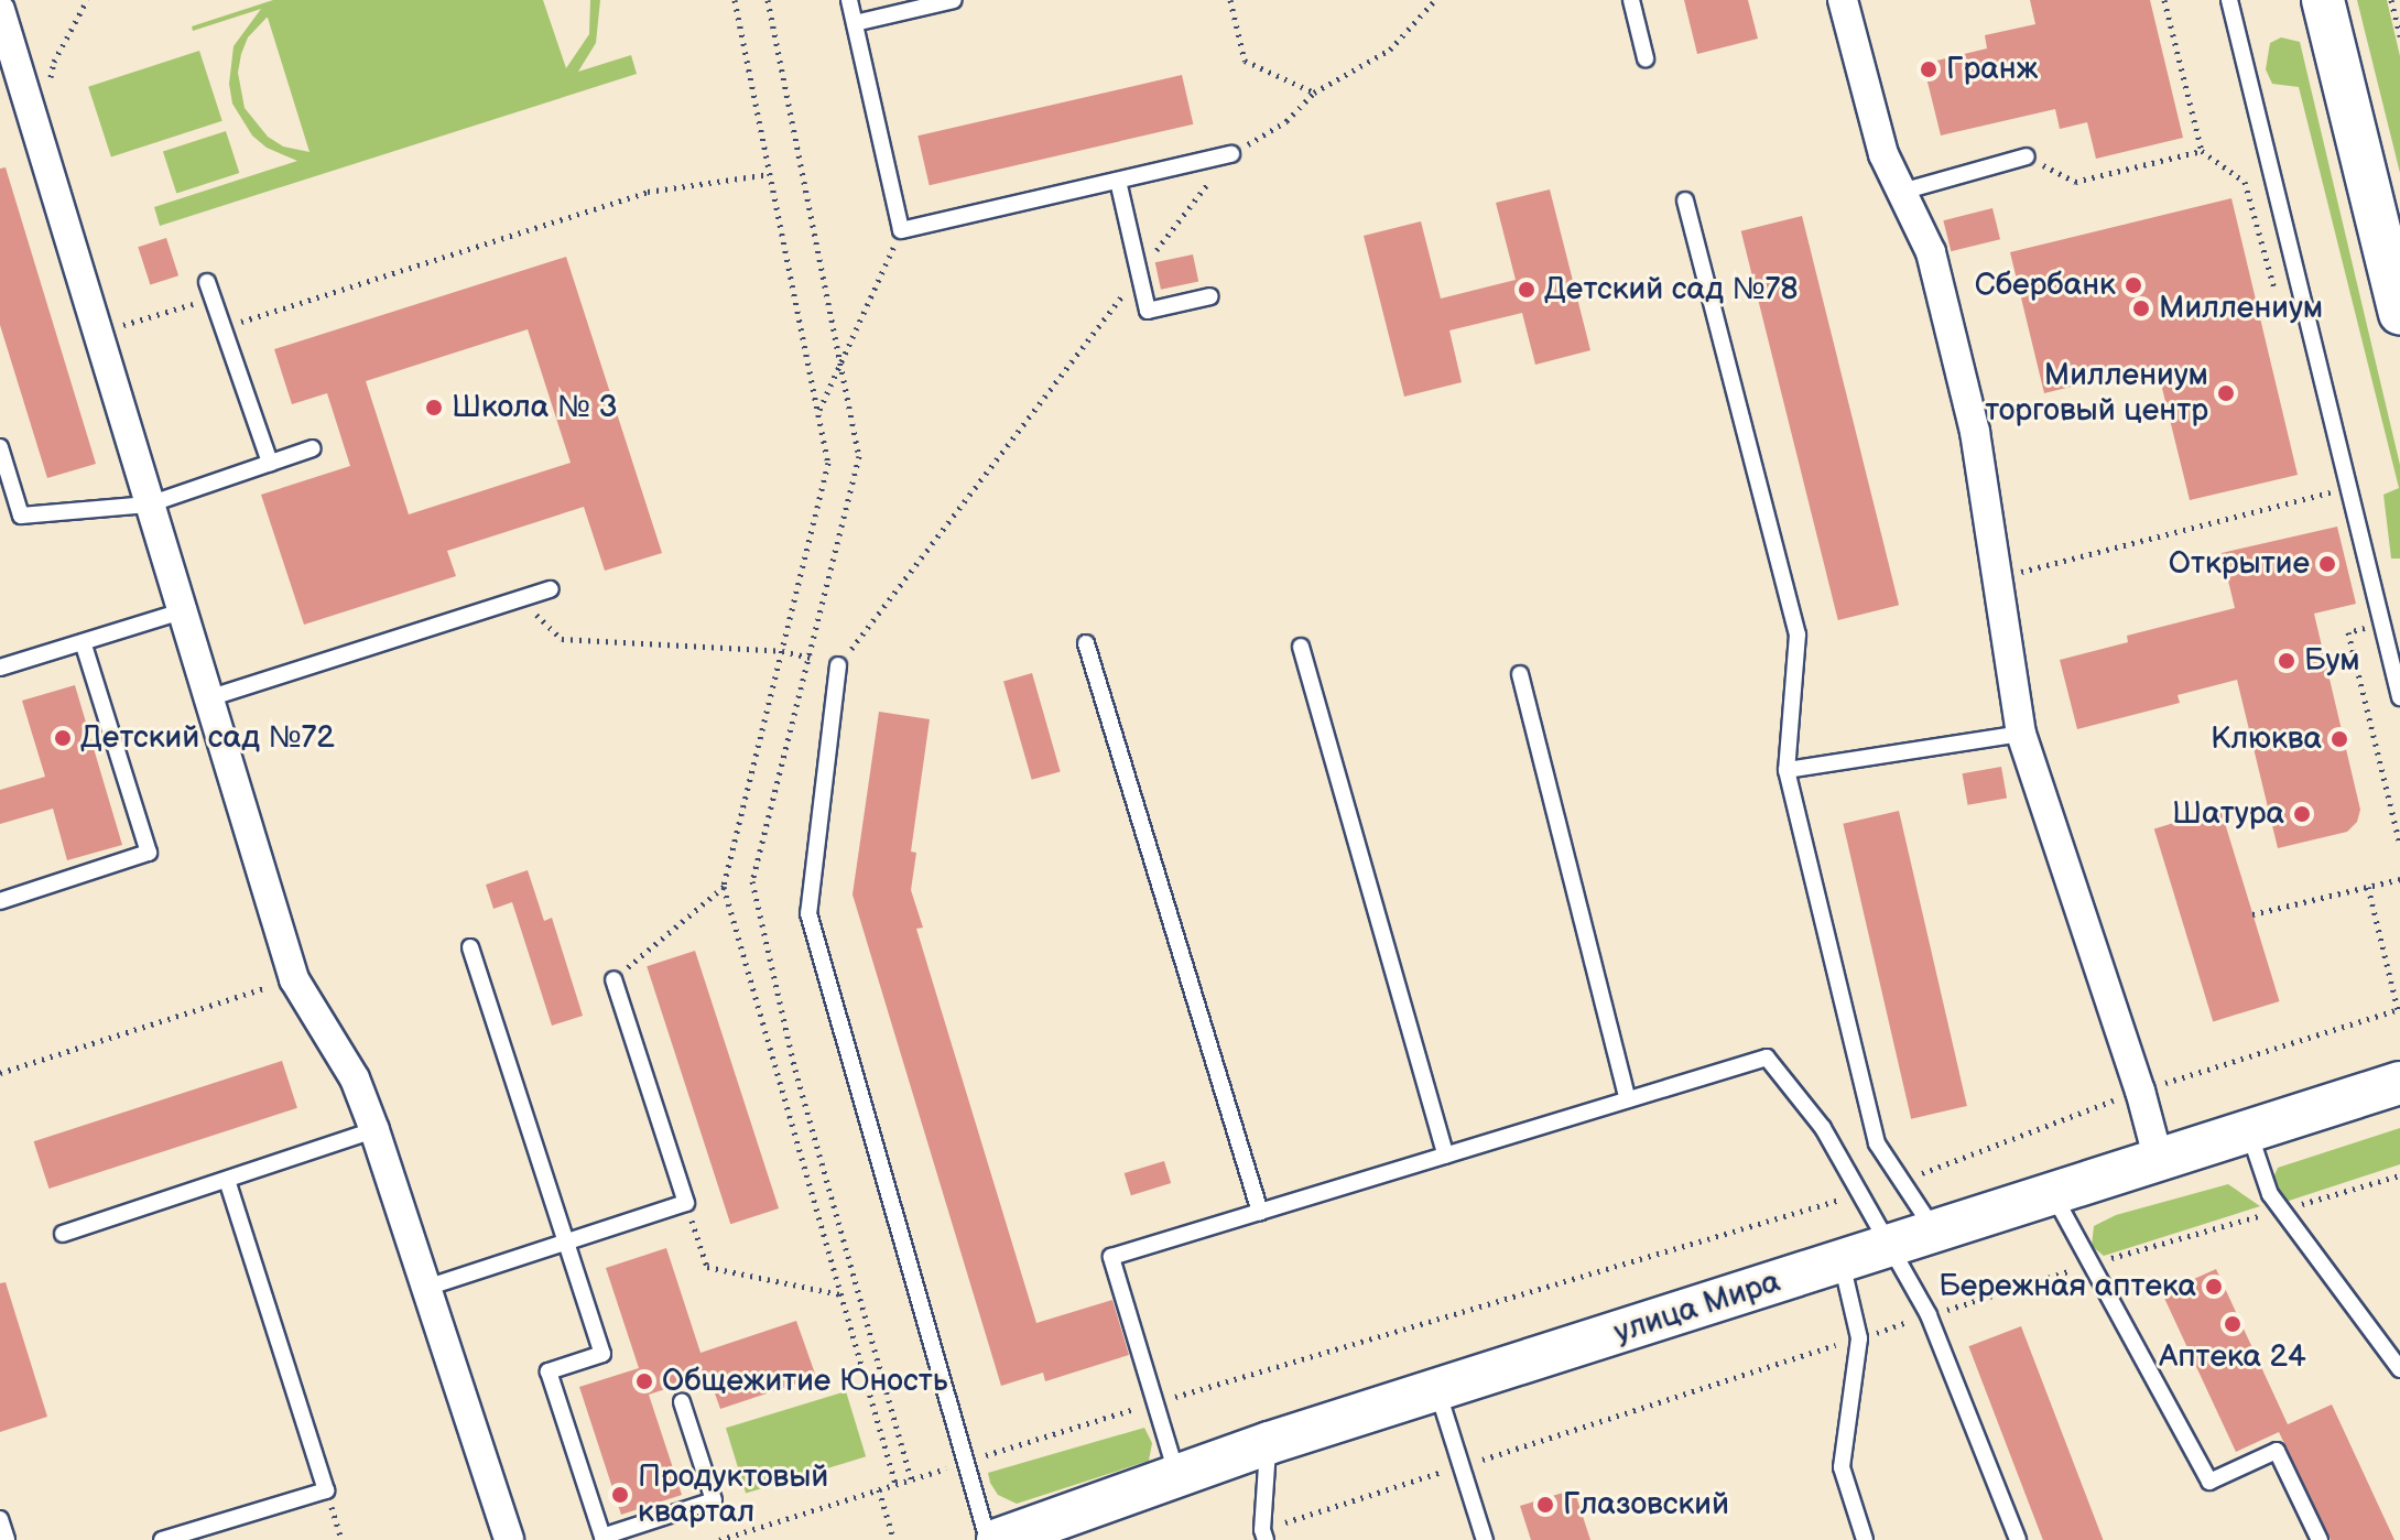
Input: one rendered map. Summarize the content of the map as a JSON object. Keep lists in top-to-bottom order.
{
  "streets": {
    "main road": ["улица Мира"]
  },
  "places": [
    "Гранж",
    "Сбербанк",
    "Детский сад №78",
    "Миллениум",
    "Миллениум торговый центр",
    "Школа № 3",
    "Открытие",
    "Бум",
    "Детский сад №72",
    "Клюква",
    "Шатура",
    "Бережная аптека",
    "Аптека 24",
    "Общежитие Юность",
    "Продуктовый квартал",
    "Глазовский"
  ]
}
